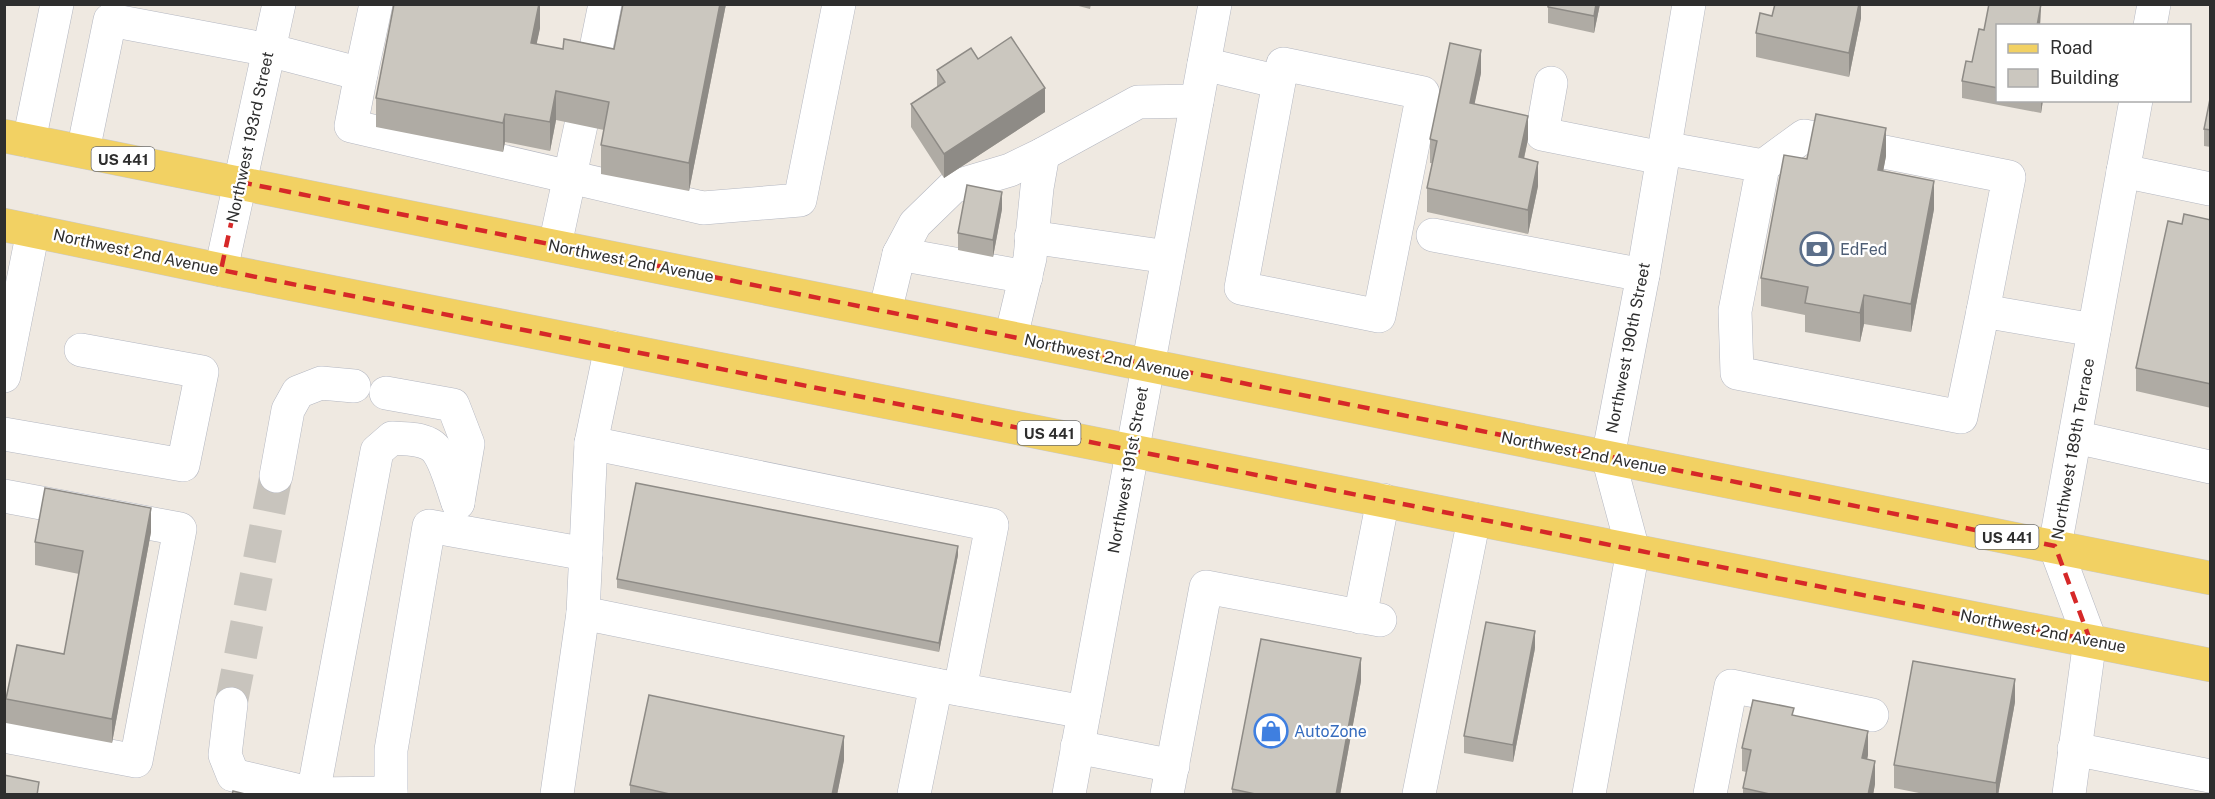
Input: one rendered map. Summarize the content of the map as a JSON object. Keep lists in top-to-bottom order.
{
  "streets": {
    "main road": ["US 441", "Northwest 2nd Avenue"],
    "street": [
      "Northwest 193rd Street",
      "Northwest 190th Street",
      "Northwest 189th Terrace",
      "Northwest 191st Street"
    ]
  },
  "crossings": [
    ["Northwest 193rd Street", "Northwest 2nd Avenue"],
    ["Northwest 2nd Avenue", "Northwest 190th Street"],
    ["Northwest 2nd Avenue", "Northwest 189th Terrace"],
    ["Northwest 2nd Avenue", "Northwest 191st Street"]
  ],
  "places": {
    "bank": ["EdFed"],
    "shop": ["AutoZone"]
  },
  "legend": ["Road", "Building"]
}
